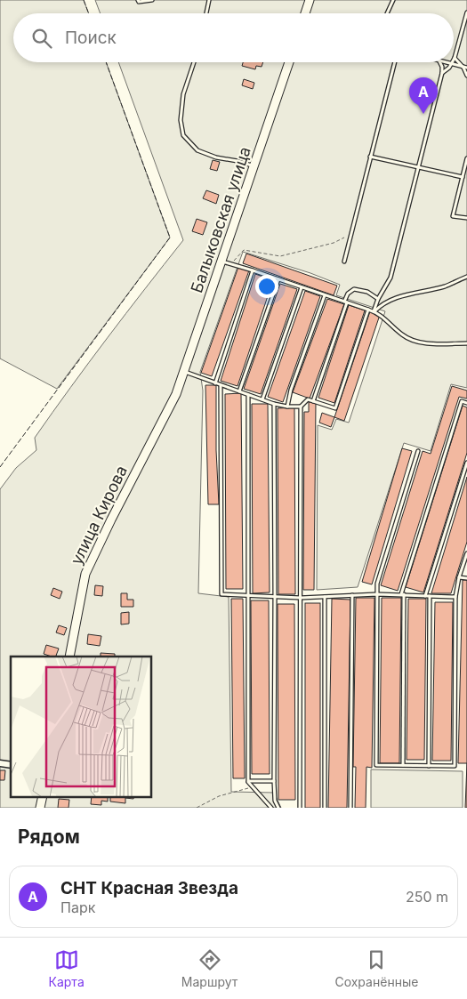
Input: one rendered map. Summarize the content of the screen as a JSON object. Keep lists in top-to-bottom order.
{
  "streets": {
    "street": ["Балыковская улица", "улица Кирова"]
  },
  "crossings": [
    ["Балыковская улица", "улица Кирова"]
  ],
  "page": {
    "search": "Поиск",
    "pins": "A",
    "heading": "Рядом",
    "list": [
      {
        "mark": "A",
        "name": "СНТ Красная Звезда",
        "note": "Парк",
        "value": "250 m"
      }
    ],
    "nav": ["Карта", "Маршрут", "Сохранённые"]
  }
}
